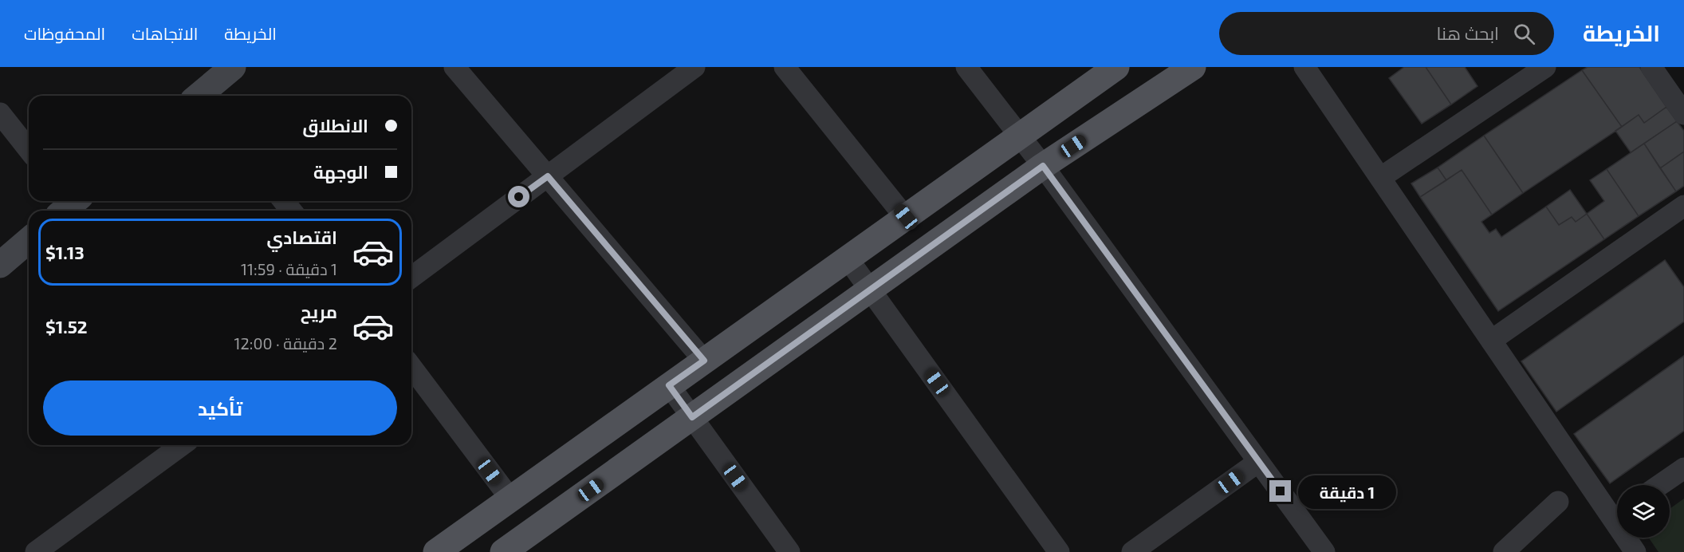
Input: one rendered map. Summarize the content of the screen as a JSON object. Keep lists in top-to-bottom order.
{
  "page": {
    "header": "الخريطة",
    "search": "ابحث هنا",
    "nav": ["الخريطة", "الاتجاهات", "المحفوظات"],
    "banner": ["الانطلاق", "الوجهة"],
    "list": [
      {
        "name": "اقتصادي",
        "note": "1 دقيقة · 11:59",
        "value": "$1.13"
      },
      {
        "name": "مريح",
        "note": "2 دقيقة · 12:00",
        "value": "$1.52"
      }
    ],
    "buttons": "تأكيد",
    "bubble": "1 دقيقة"
  }
}
